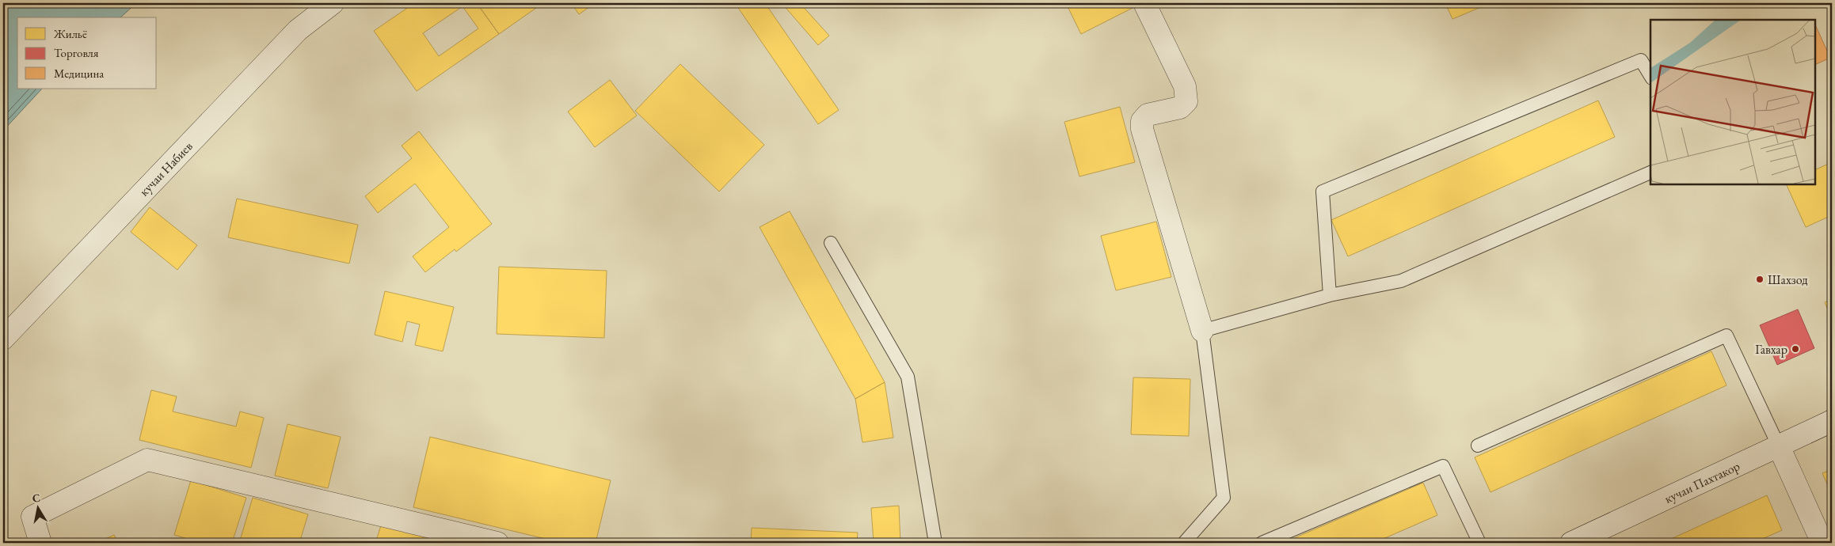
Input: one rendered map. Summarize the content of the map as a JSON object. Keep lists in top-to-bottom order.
{
  "streets": {
    "street": ["кучаи Набиев", "кучаи Пахтакор"]
  },
  "places": ["Шахзод", "Гавхар"],
  "legend": ["Жильё", "Торговля", "Медицина"],
  "north": "top"
}
